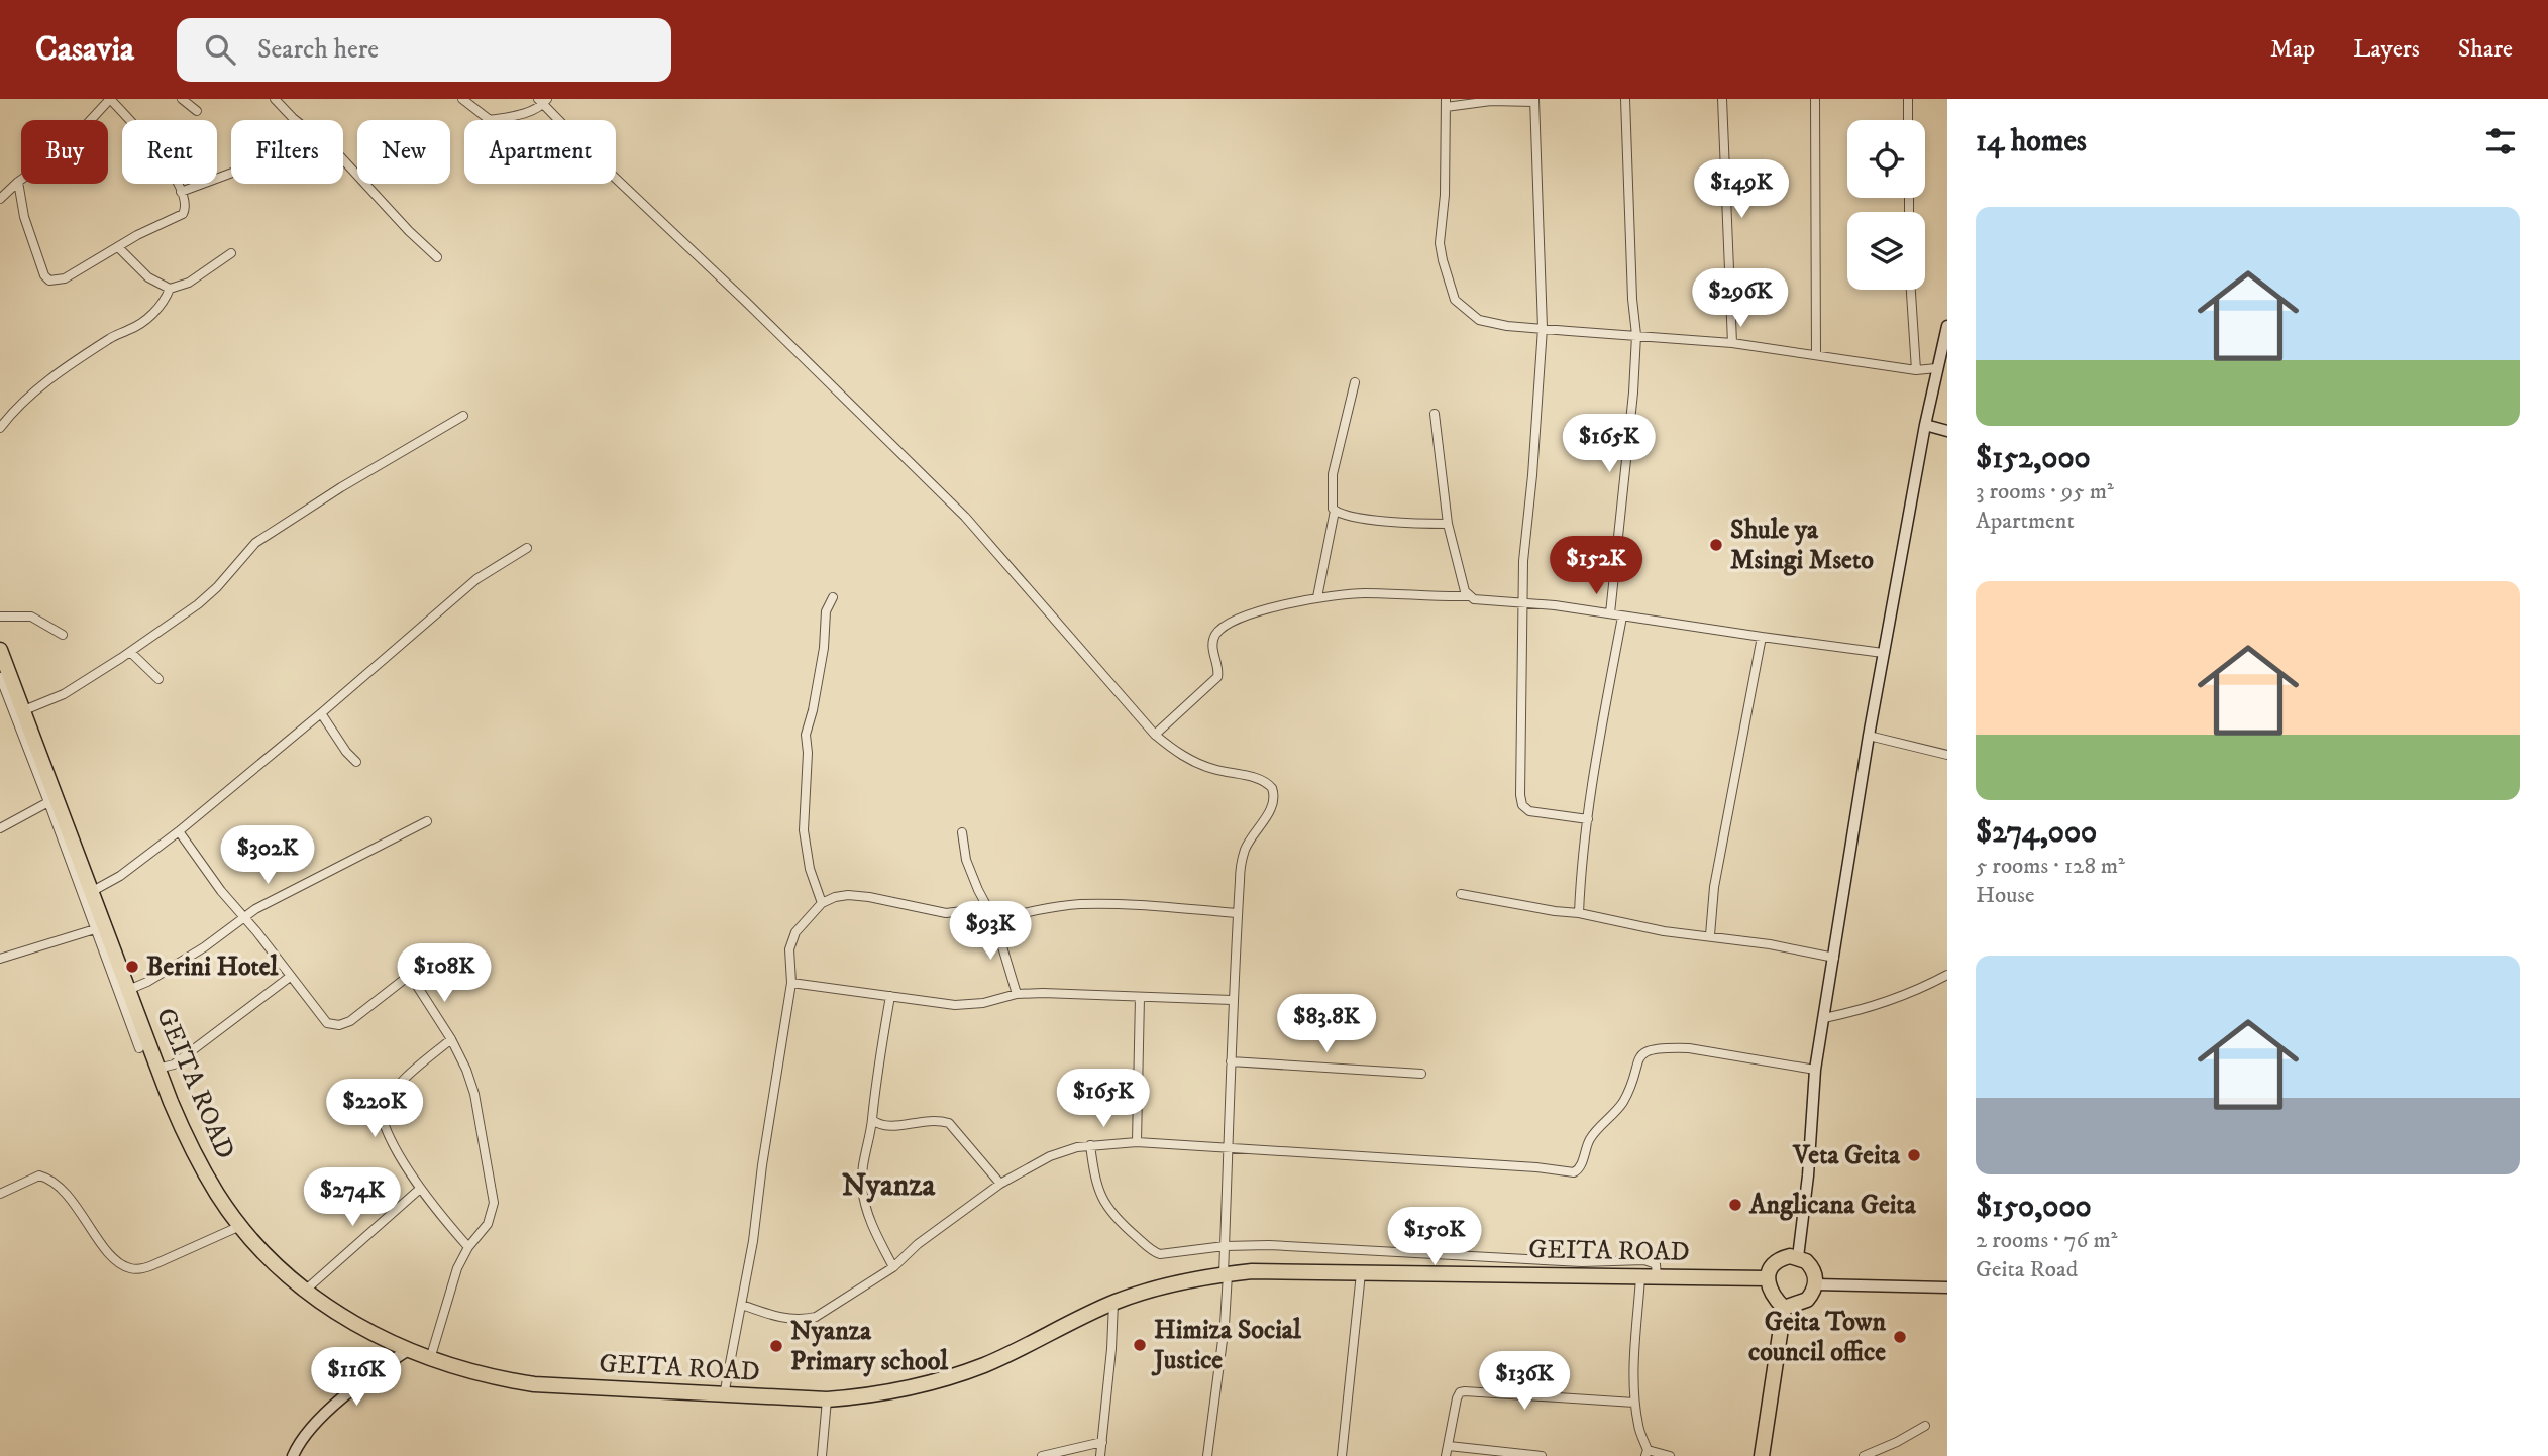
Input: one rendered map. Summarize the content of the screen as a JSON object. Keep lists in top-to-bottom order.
{
  "streets": {
    "highway": ["GEITA ROAD"]
  },
  "districts": ["Nyanza"],
  "places": [
    "Shule ya Msingi Mseto",
    "Berini Hotel",
    "Veta Geita",
    "Anglicana Geita",
    "Geita Town council office",
    "Himiza Social Justice",
    "Nyanza Primary school"
  ],
  "page": {
    "header": "Casavia",
    "search": "Search here",
    "nav": ["Map", "Layers", "Share"],
    "heading": "14 homes",
    "chip": [
      "Buy",
      "Rent",
      "Filters",
      "New",
      "Apartment"
    ],
    "price": [
      "$149K",
      "$296K",
      "$165K",
      "$152K",
      "$302K",
      "$93K",
      "$108K",
      "$83.8K",
      "$165K",
      "$220K",
      "$274K",
      "$150K",
      "$116K",
      "$136K"
    ],
    "list": [
      {
        "name": "$152,000",
        "note": "3 rooms · 95 m² · Apartment"
      },
      {
        "name": "$274,000",
        "note": "5 rooms · 128 m² · House"
      },
      {
        "name": "$150,000",
        "note": "2 rooms · 76 m² · Geita Road"
      }
    ]
  }
}
